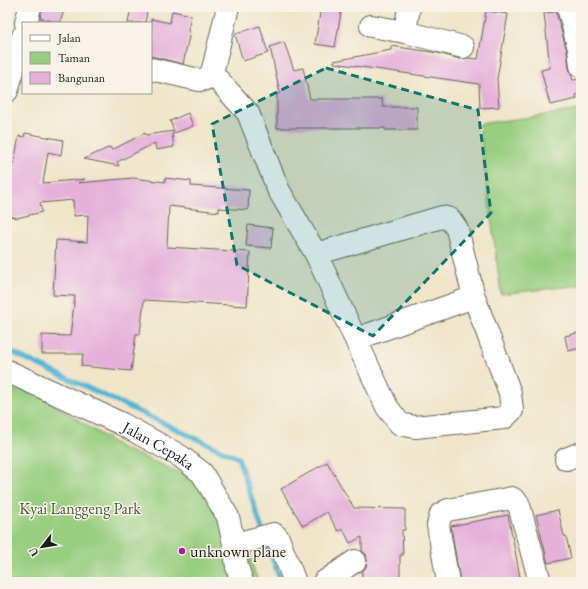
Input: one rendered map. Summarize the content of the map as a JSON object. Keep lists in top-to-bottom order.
{
  "streets": {
    "street": ["Jalan Cepaka"]
  },
  "parks": ["Kyai Langgeng Park"],
  "places": ["unknown plane"],
  "legend": ["Jalan", "Taman", "Bangunan"],
  "north": "bottom left"
}
